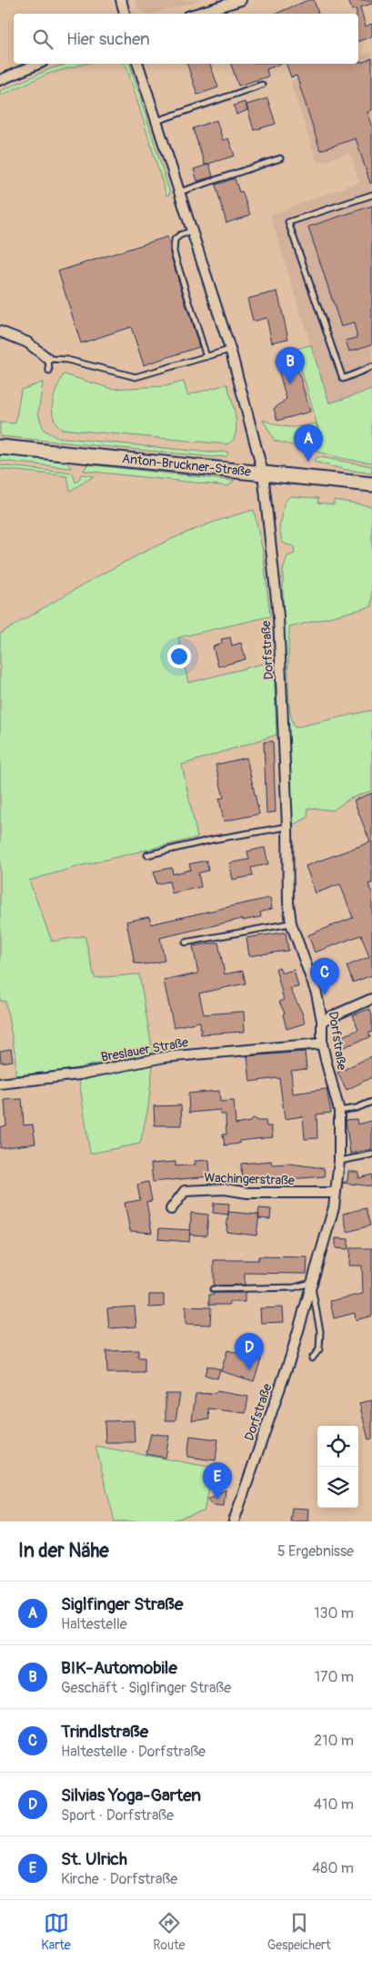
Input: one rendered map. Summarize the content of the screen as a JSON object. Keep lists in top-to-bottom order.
{
  "streets": {
    "main road": ["Anton-Bruckner-Straße"],
    "street": ["Dorfstraße", "Breslauer Straße", "Wachingerstraße"]
  },
  "crossings": [
    ["Anton-Bruckner-Straße", "Dorfstraße"],
    ["Dorfstraße", "Breslauer Straße"],
    ["Dorfstraße", "Wachingerstraße"]
  ],
  "page": {
    "search": "Hier suchen",
    "pins": [
      "B",
      "A",
      "C",
      "D",
      "E"
    ],
    "heading": ["In der Nähe", "5 Ergebnisse"],
    "list": [
      {
        "mark": "A",
        "name": "Siglfinger Straße",
        "note": "Haltestelle",
        "value": "130 m"
      },
      {
        "mark": "B",
        "name": "BIK-Automobile",
        "note": "Geschäft · Siglfinger Straße",
        "value": "170 m"
      },
      {
        "mark": "C",
        "name": "Trindlstraße",
        "note": "Haltestelle · Dorfstraße",
        "value": "210 m"
      },
      {
        "mark": "D",
        "name": "Silvias Yoga-Garten",
        "note": "Sport · Dorfstraße",
        "value": "410 m"
      },
      {
        "mark": "E",
        "name": "St. Ulrich",
        "note": "Kirche · Dorfstraße",
        "value": "480 m"
      }
    ],
    "nav": ["Karte", "Route", "Gespeichert"]
  }
}
